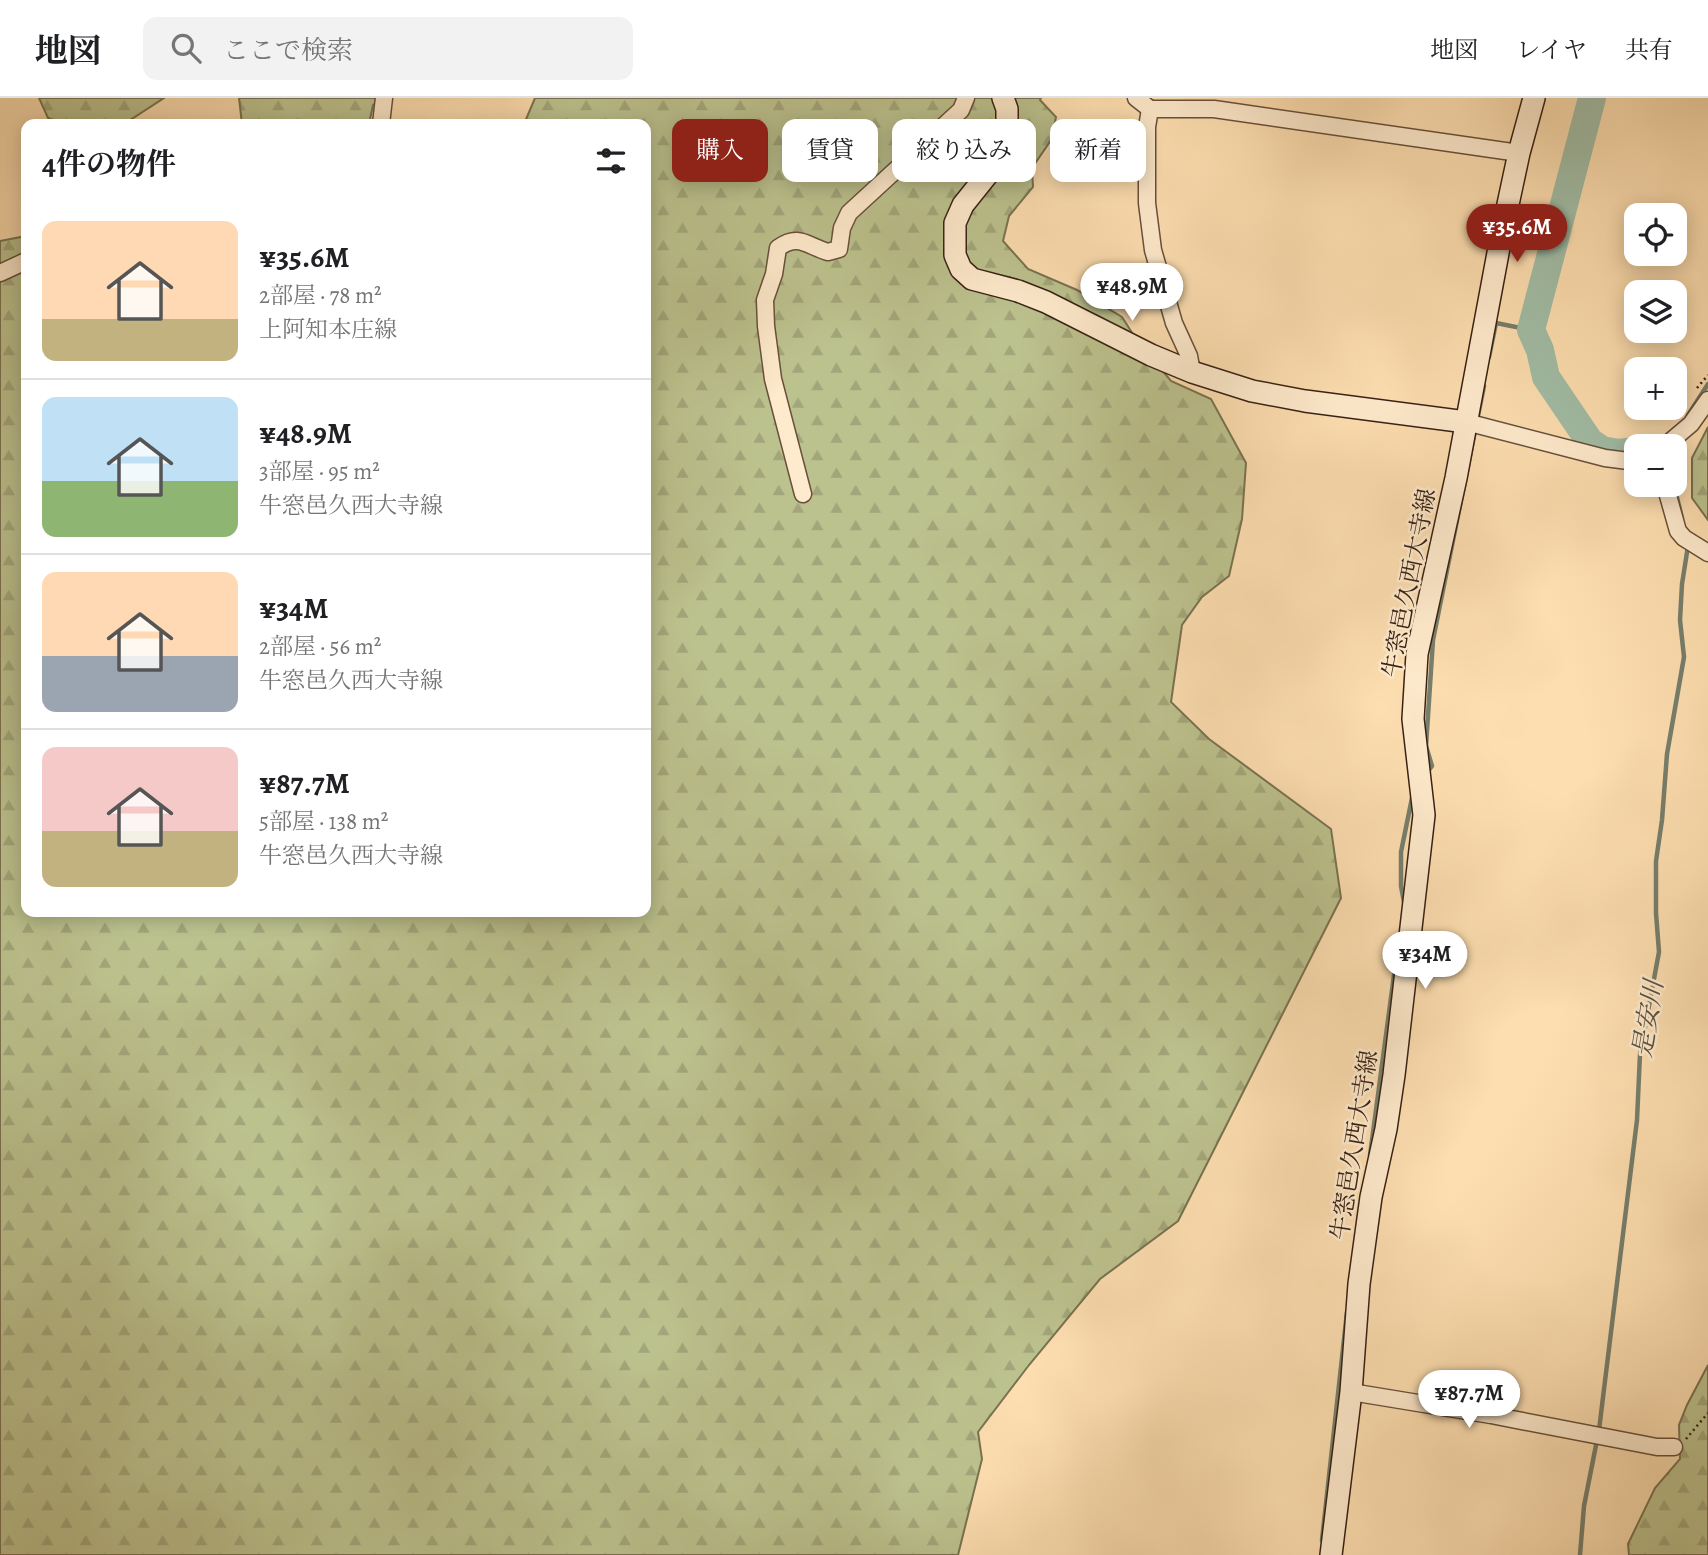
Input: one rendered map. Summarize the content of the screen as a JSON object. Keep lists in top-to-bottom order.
{
  "streets": {
    "main road": ["牛窓邑久西大寺線"]
  },
  "water": ["是安川"],
  "page": {
    "header": "地図",
    "search": "ここで検索",
    "nav": ["地図", "レイヤ", "共有"],
    "chip": [
      "購入",
      "賃貸",
      "絞り込み",
      "新着"
    ],
    "heading": "4件の物件",
    "map_buttons": ["+", "−"],
    "list": [
      {
        "name": "¥35.6M",
        "note": "2部屋 · 78 m² · 上阿知本庄線"
      },
      {
        "name": "¥48.9M",
        "note": "3部屋 · 95 m² · 牛窓邑久西大寺線"
      },
      {
        "name": "¥34M",
        "note": "2部屋 · 56 m² · 牛窓邑久西大寺線"
      },
      {
        "name": "¥87.7M",
        "note": "5部屋 · 138 m² · 牛窓邑久西大寺線"
      }
    ],
    "price": [
      "¥35.6M",
      "¥48.9M",
      "¥34M",
      "¥87.7M"
    ]
  }
}
